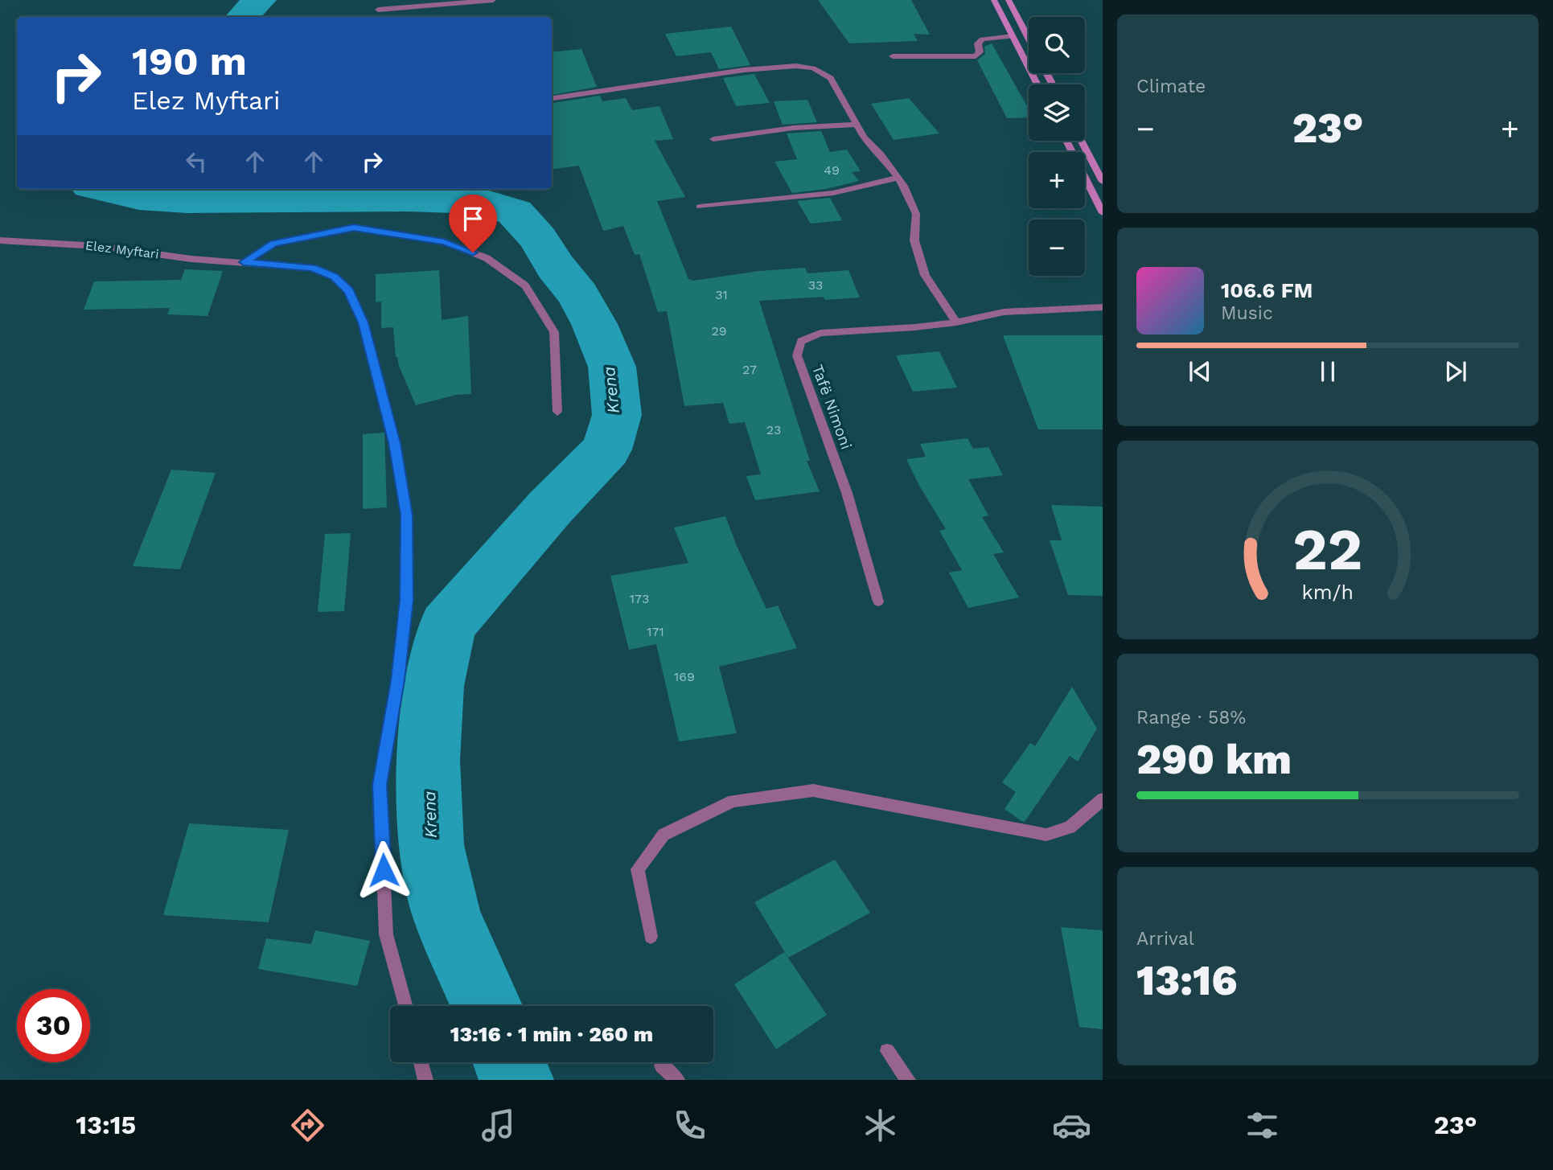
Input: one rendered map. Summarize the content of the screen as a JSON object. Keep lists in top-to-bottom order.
{
  "streets": {
    "street": ["Elez Myftari", "Tafë Nimoni"]
  },
  "water": ["Krena"],
  "house_numbers": [
    "49",
    "33",
    "31",
    "29",
    "27",
    "23",
    "173",
    "171",
    "169"
  ],
  "page": {
    "tile": [
      "Climate",
      ["Range · 58%", "290 km"],
      ["Arrival", "13:16"]
    ],
    "map_buttons": ["+", "−"],
    "turn": ["190 m", "Elez Myftari"],
    "heat": ["−", "23°", "+"],
    "song": ["106.6 FM", "Music"],
    "limit": "30",
    "trip": "13:16 · 1 min · 260 m",
    "tabs": ["13:15", "23°"],
    "gauge": ["22", "km/h"]
  }
}
